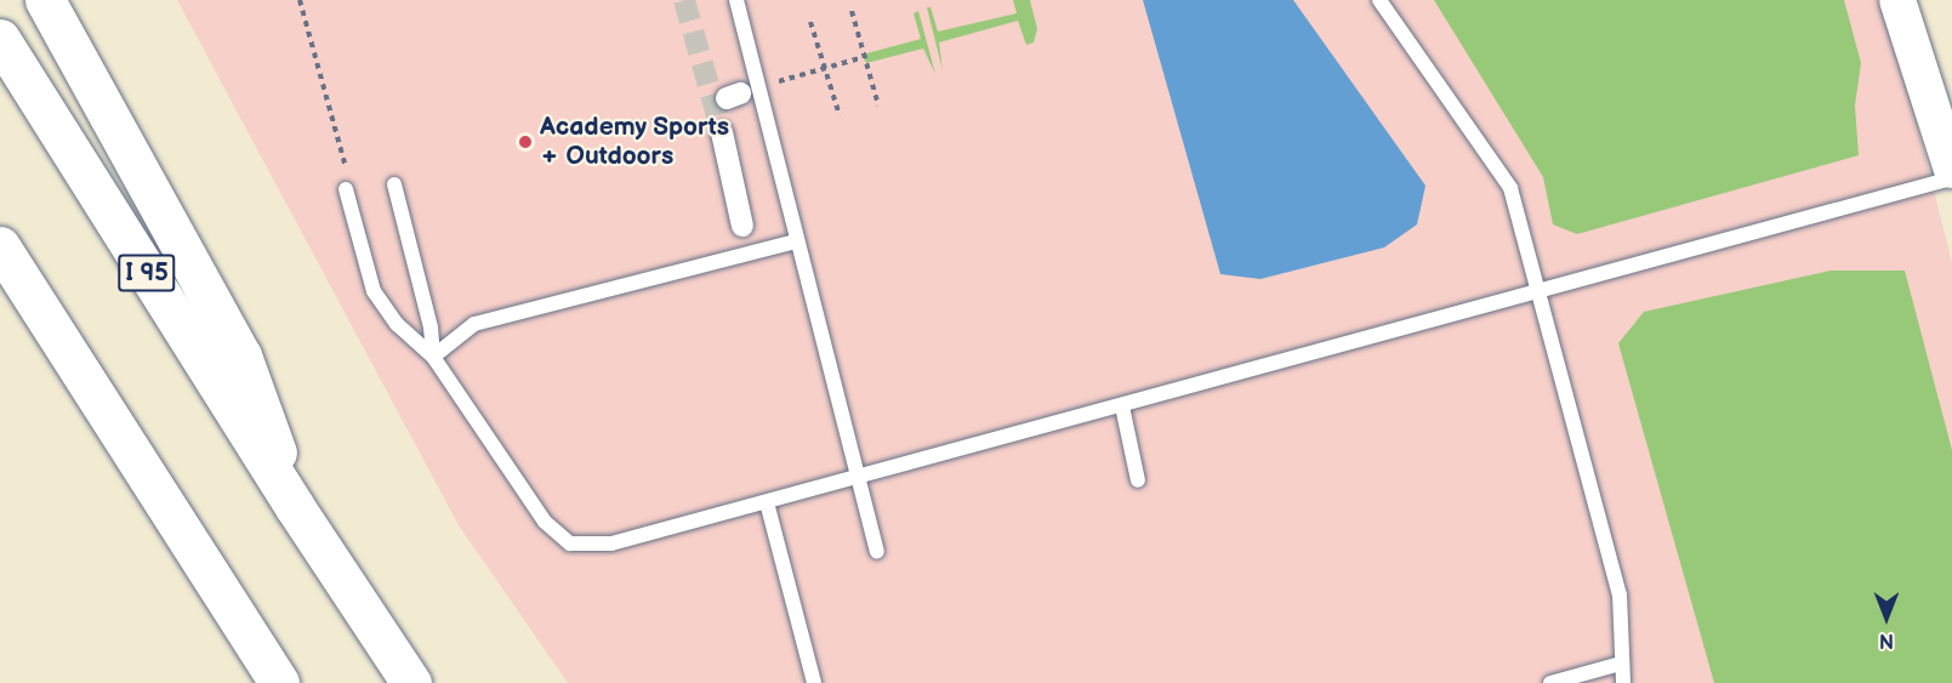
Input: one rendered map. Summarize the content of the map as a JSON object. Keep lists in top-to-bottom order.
{
  "streets": {
    "highway": ["I 95"]
  },
  "places": ["Academy Sports + Outdoors"],
  "north": "bottom"
}
